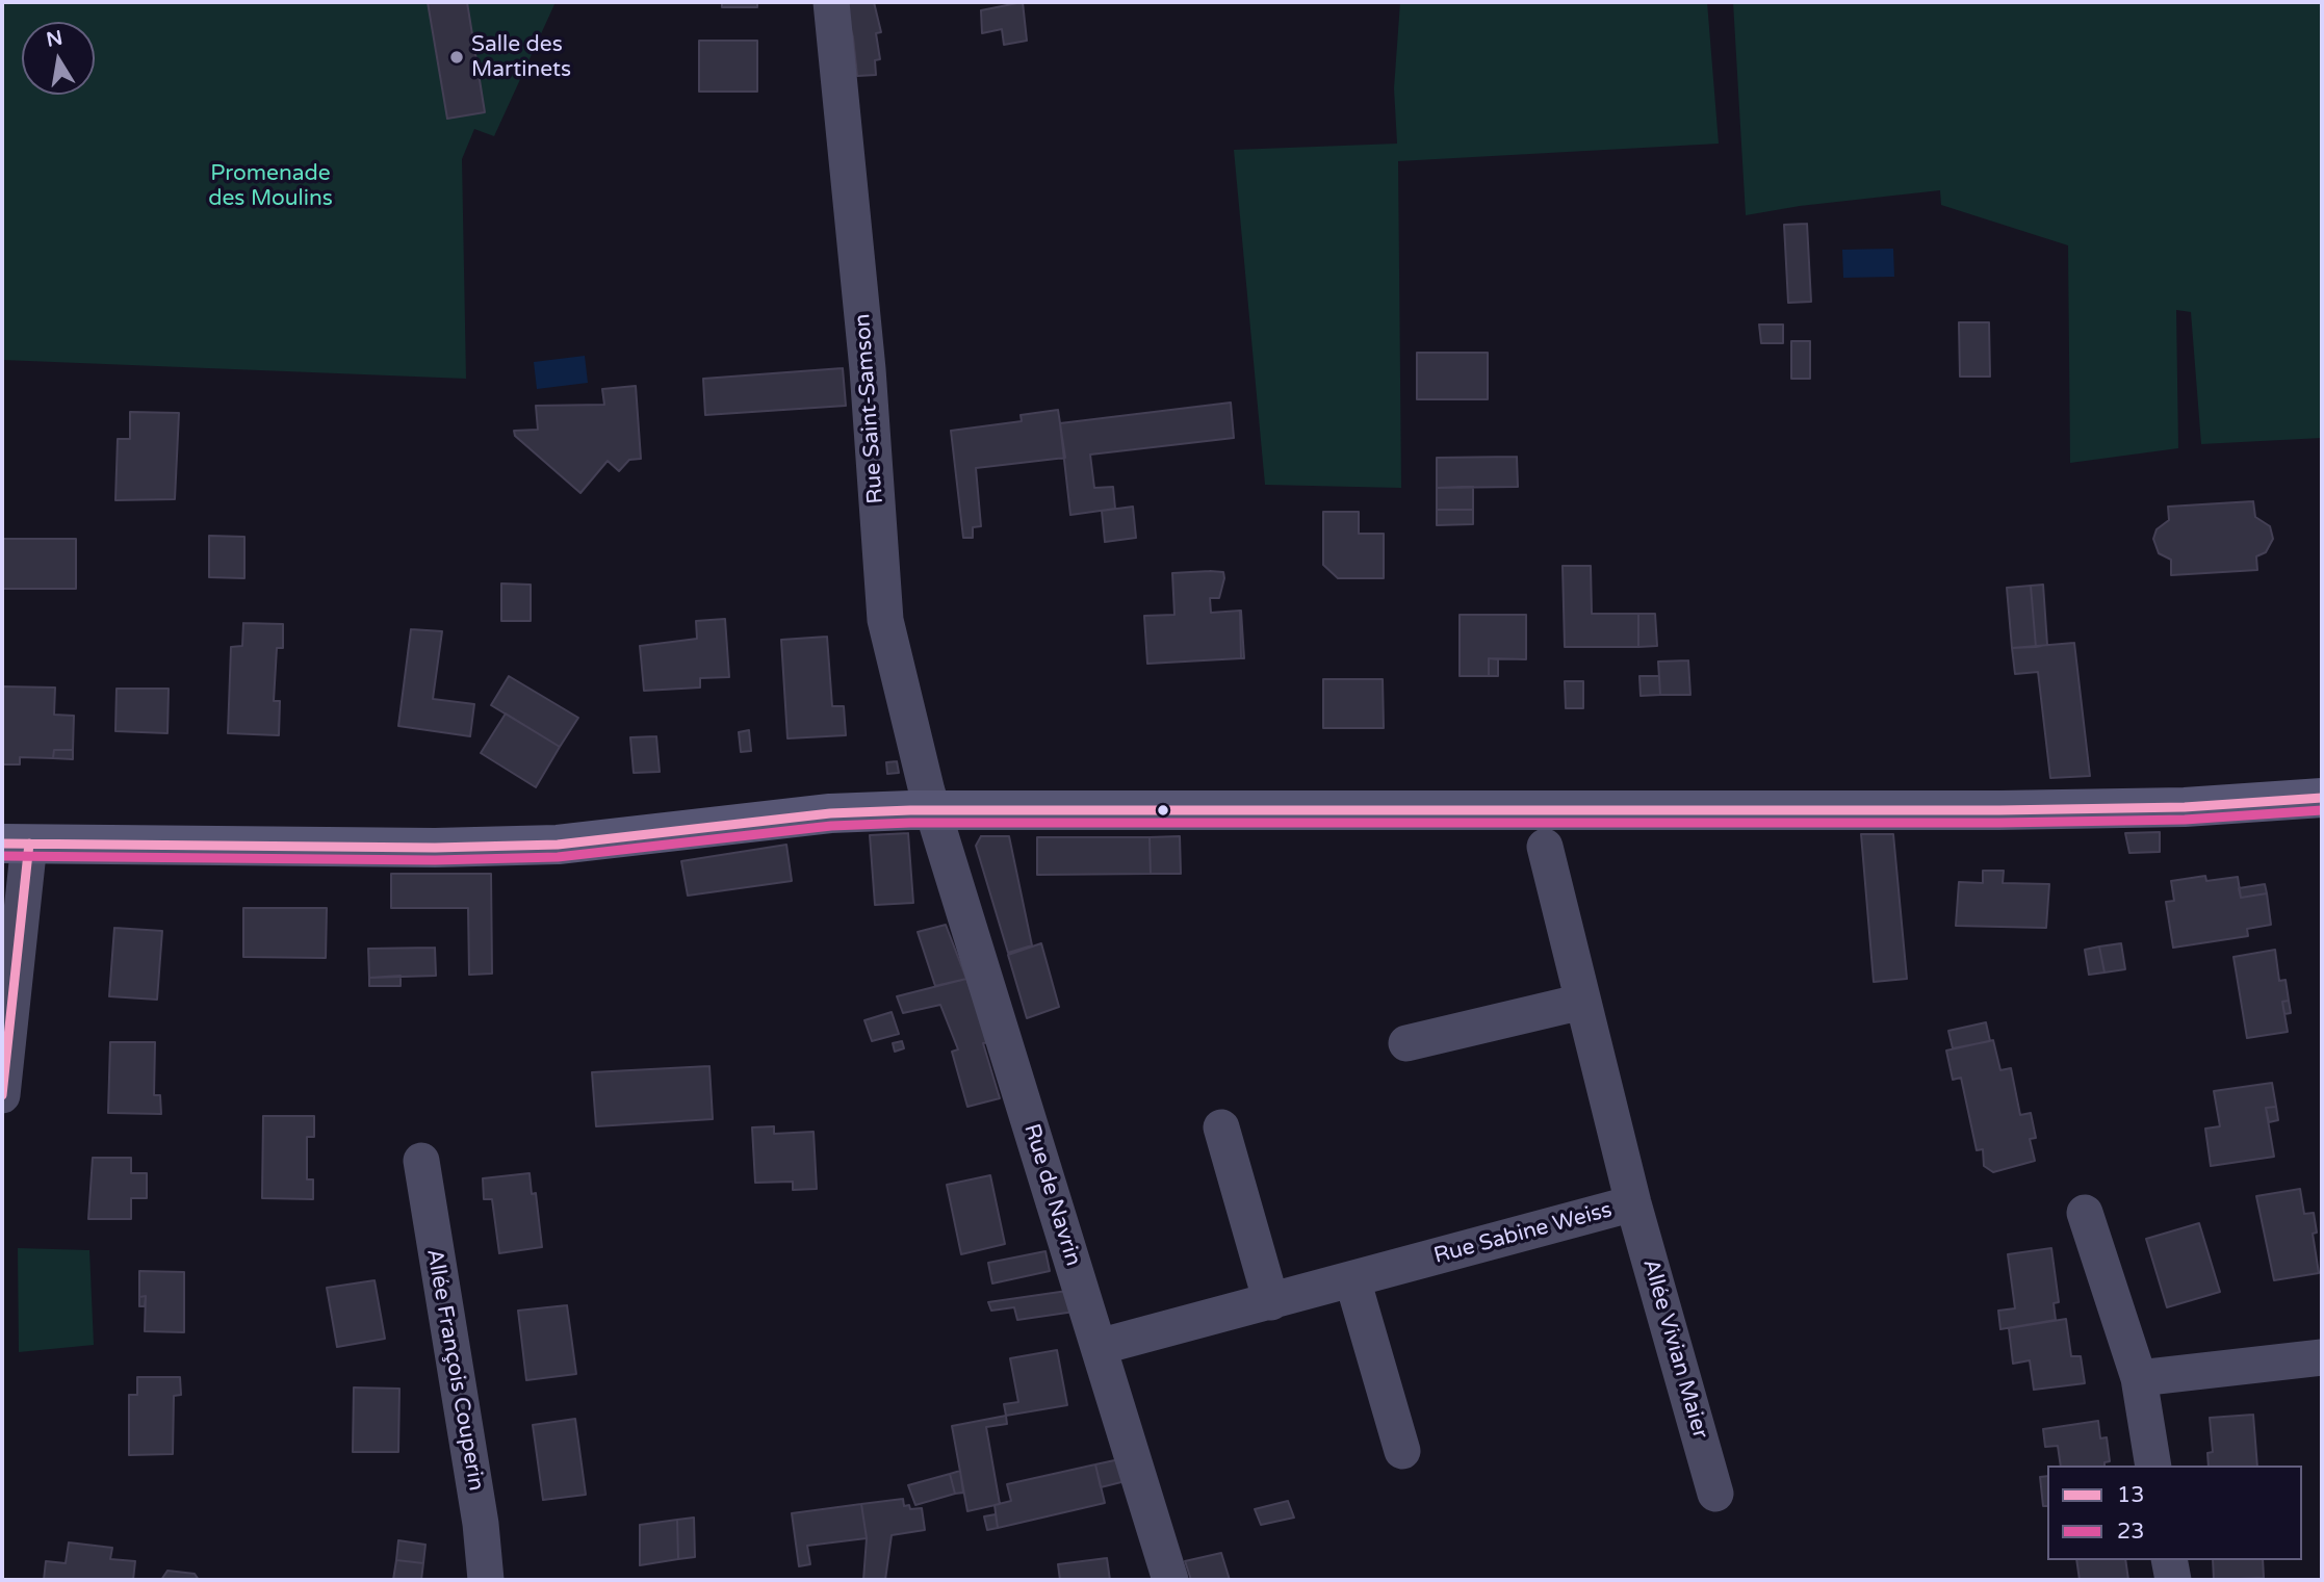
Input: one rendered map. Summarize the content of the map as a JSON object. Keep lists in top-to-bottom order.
{
  "streets": {
    "street": [
      "Rue Saint-Samson",
      "Rue de Navrin",
      "Rue Sabine Weiss",
      "Allée Vivian Maier",
      "Allée François Couperin"
    ]
  },
  "crossings": [
    ["Rue Saint-Samson", "Rue de Navrin"],
    ["Rue de Navrin", "Rue Sabine Weiss"],
    ["Rue Sabine Weiss", "Allée Vivian Maier"]
  ],
  "parks": ["Promenade des Moulins"],
  "places": ["Salle des Martinets"],
  "lines": ["transit line 13", "transit line 23"],
  "legend": ["13", "23"],
  "north": "top"
}
